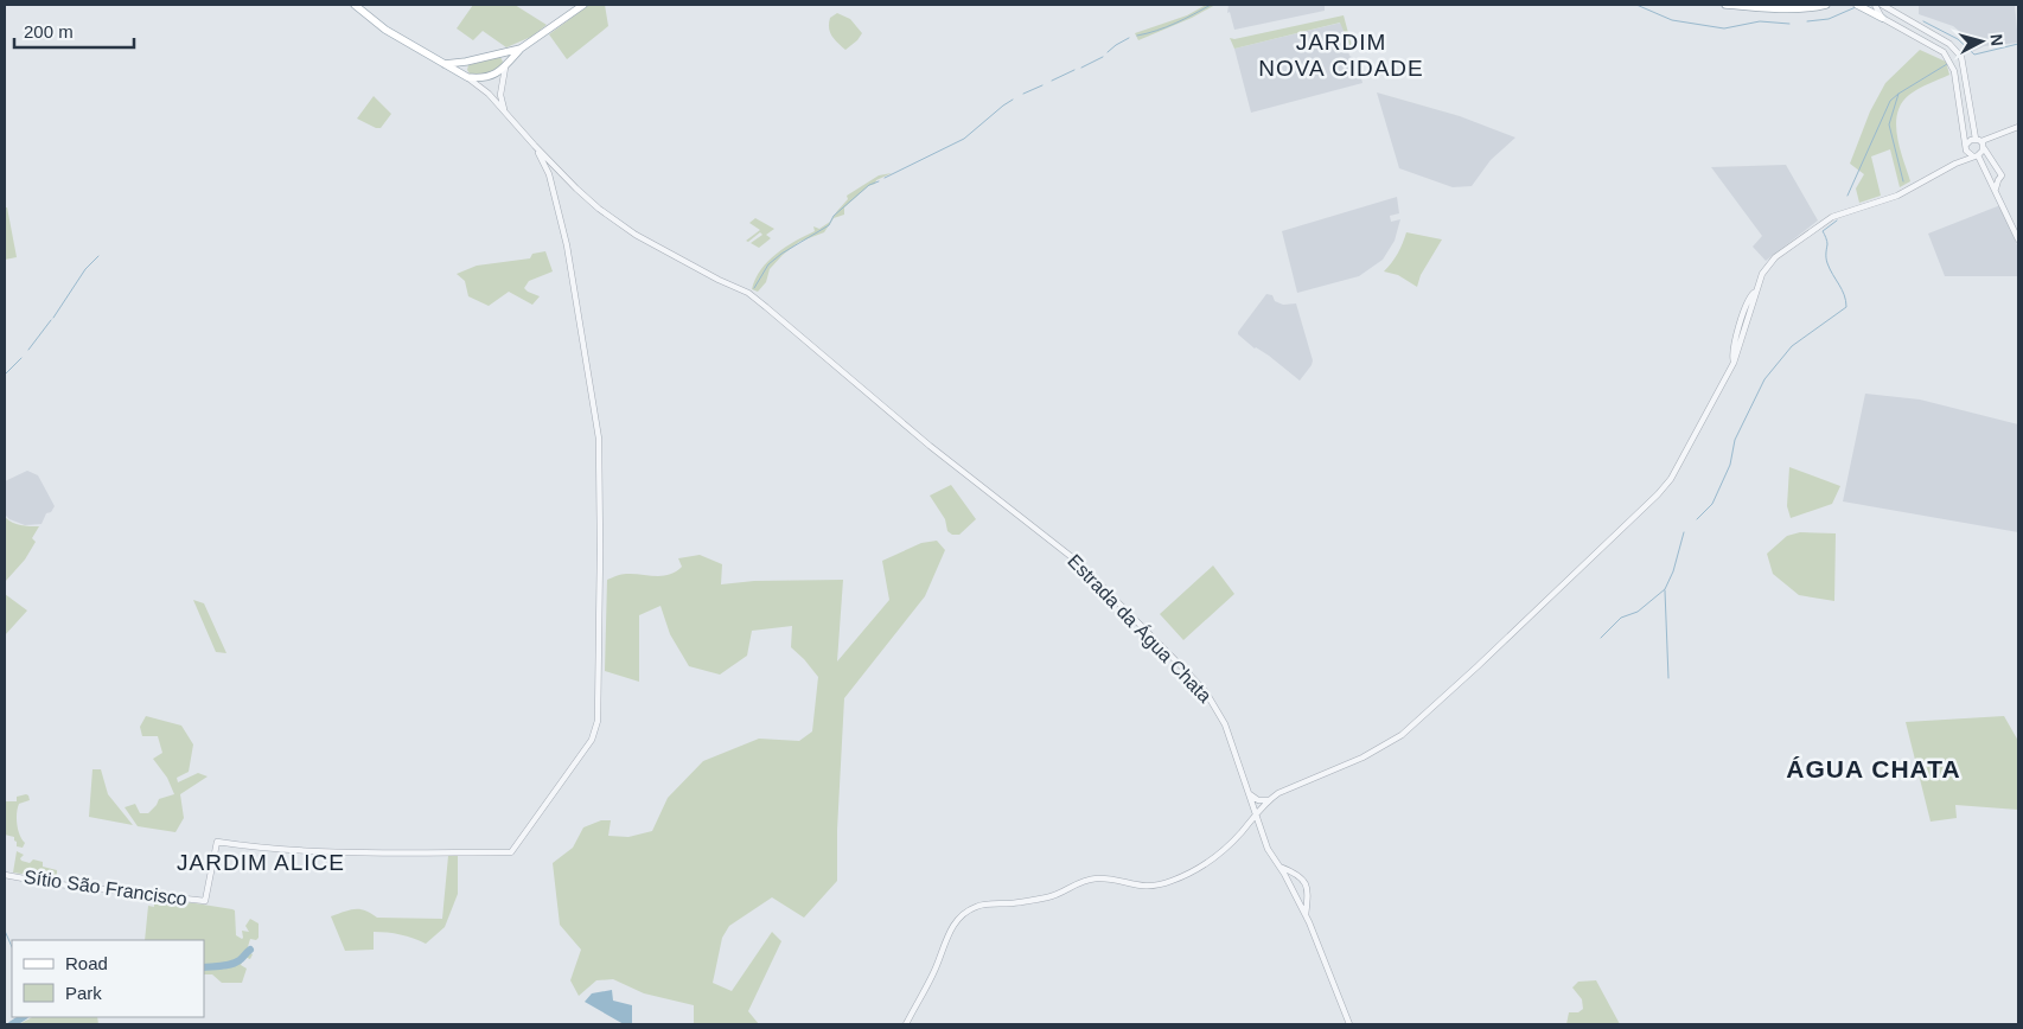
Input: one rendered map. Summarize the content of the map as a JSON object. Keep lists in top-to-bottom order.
{
  "streets": {
    "street": ["Estrada da Água Chata", "Sítio São Francisco"]
  },
  "crossings": [
    ["Estrada da Água Chata", "Sítio São Francisco"]
  ],
  "districts": ["JARDIM NOVA CIDADE", "ÁGUA CHATA", "JARDIM ALICE"],
  "legend": ["Road", "Park"],
  "scale_bar": "200 m",
  "north": "right"
}
